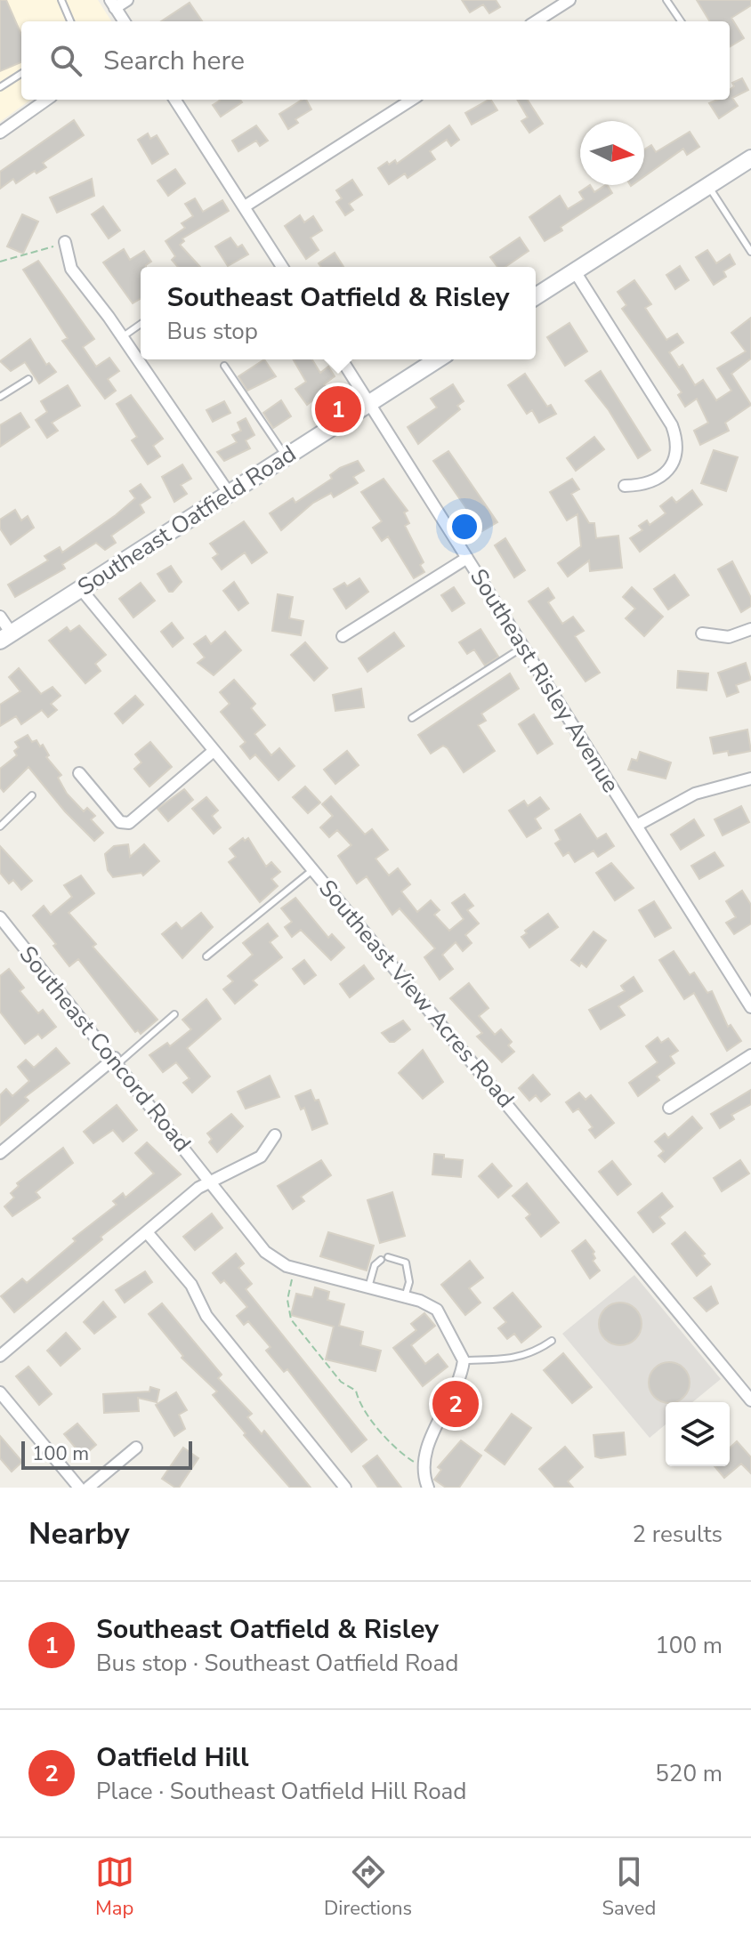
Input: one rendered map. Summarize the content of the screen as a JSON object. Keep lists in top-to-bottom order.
{
  "streets": {
    "main road": ["Southeast Oatfield Road"],
    "street": ["Southeast Risley Avenue", "Southeast View Acres Road", "Southeast Concord Road"]
  },
  "crossings": [
    ["Southeast Oatfield Road", "Southeast Risley Avenue"],
    ["Southeast Oatfield Road", "Southeast View Acres Road"]
  ],
  "scale_bar": "100 m",
  "north": "right",
  "page": {
    "search": "Search here",
    "popup": ["Southeast Oatfield & Risley", "Bus stop"],
    "pins": ["1", "2"],
    "scale": "100 m",
    "heading": ["Nearby", "2 results"],
    "list": [
      {
        "mark": "1",
        "name": "Southeast Oatfield & Risley",
        "note": "Bus stop · Southeast Oatfield Road",
        "value": "100 m"
      },
      {
        "mark": "2",
        "name": "Oatfield Hill",
        "note": "Place · Southeast Oatfield Hill Road",
        "value": "520 m"
      }
    ],
    "nav": ["Map", "Directions", "Saved"]
  }
}
